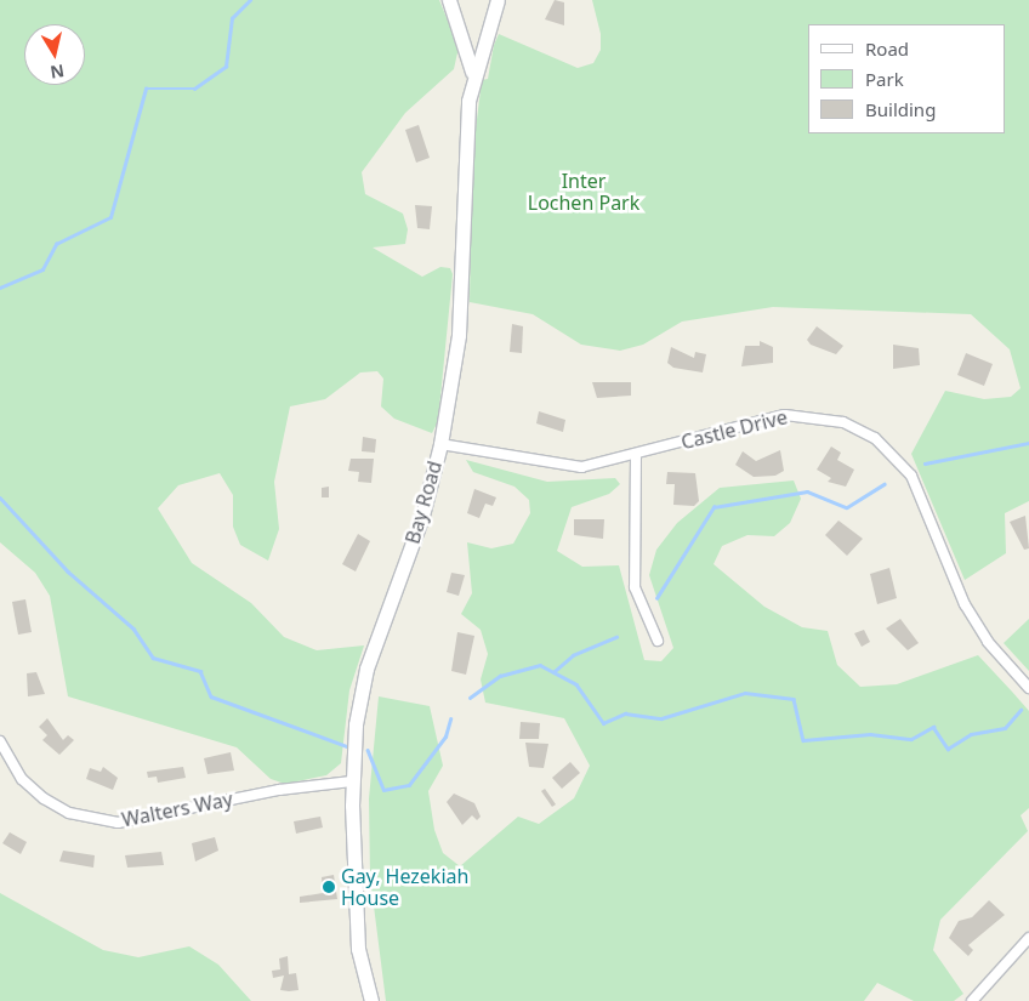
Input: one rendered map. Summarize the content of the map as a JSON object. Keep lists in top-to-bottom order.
{
  "streets": {
    "main road": ["Bay Road"],
    "street": ["Castle Drive", "Walters Way"]
  },
  "crossings": [
    ["Castle Drive", "Bay Road"],
    ["Bay Road", "Walters Way"]
  ],
  "parks": ["Inter Lochen Park"],
  "places": ["Gay, Hezekiah House"],
  "legend": ["Road", "Park", "Building"],
  "north": "bottom"
}
